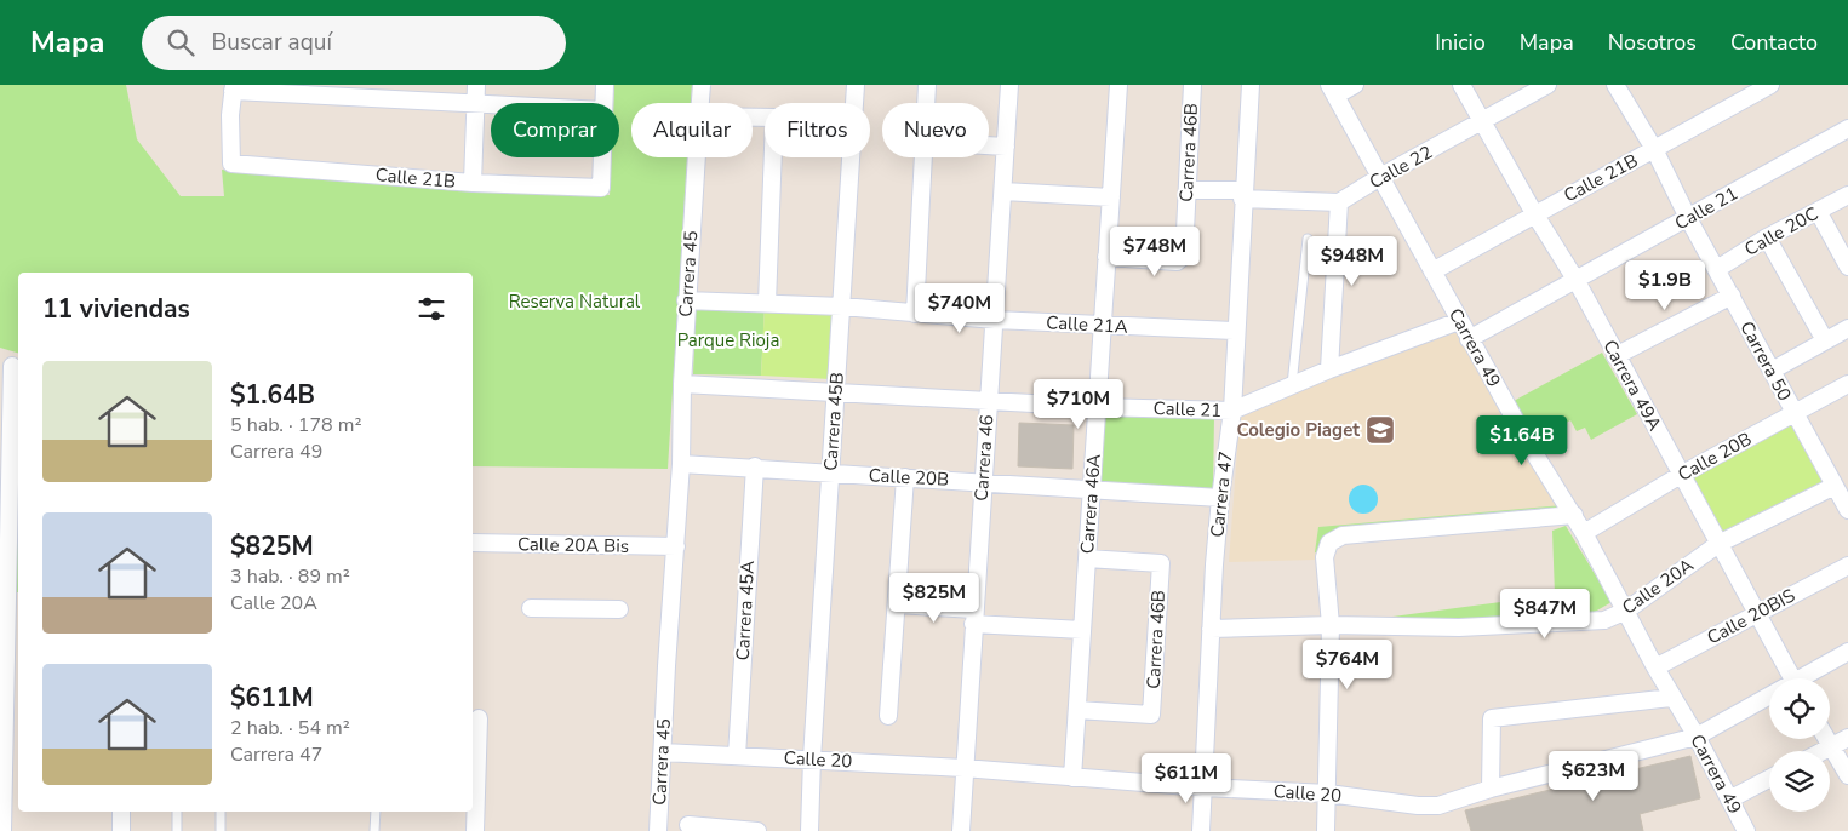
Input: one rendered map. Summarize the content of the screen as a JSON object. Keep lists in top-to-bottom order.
{
  "streets": {
    "street": [
      "Carrera 46B",
      "Calle 22",
      "Calle 21B",
      "Calle 21",
      "Calle 20C",
      "Carrera 45",
      "Calle 21A",
      "Carrera 49",
      "Carrera 50",
      "Carrera 49A",
      "Carrera 45B",
      "Calle 20B",
      "Carrera 46",
      "Carrera 47",
      "Carrera 46A",
      "Calle 20A Bis",
      "Calle 20A",
      "Carrera 45A",
      "Calle 20BIS",
      "Calle 20"
    ]
  },
  "crossings": [
    ["Carrera 46B", "Carrera 46A"],
    ["Calle 22", "Carrera 49"],
    ["Calle 22", "Carrera 49A"],
    ["Calle 21B", "Carrera 49"],
    ["Calle 21B", "Carrera 50"],
    ["Calle 21B", "Carrera 49A"],
    ["Calle 21", "Carrera 45"],
    ["Calle 21", "Carrera 49"],
    ["Calle 21", "Carrera 50"],
    ["Calle 21", "Carrera 49A"],
    ["Calle 21", "Carrera 45B"],
    ["Calle 21", "Carrera 46"],
    ["Calle 21", "Carrera 47"],
    ["Calle 21", "Carrera 46A"],
    ["Calle 20C", "Carrera 50"],
    ["Carrera 45", "Calle 21A"],
    ["Carrera 45", "Calle 20B"],
    ["Carrera 45", "Calle 20A Bis"],
    ["Carrera 45", "Calle 20"],
    ["Calle 21A", "Carrera 45B"],
    ["Calle 21A", "Carrera 46"],
    ["Calle 21A", "Carrera 47"],
    ["Calle 21A", "Carrera 46A"],
    ["Carrera 49", "Calle 20B"],
    ["Carrera 49", "Calle 20A"],
    ["Carrera 49", "Calle 20BIS"],
    ["Carrera 49", "Calle 20"],
    ["Carrera 50", "Calle 20B"],
    ["Carrera 50", "Calle 20A"],
    ["Carrera 49A", "Calle 20B"],
    ["Carrera 49A", "Calle 20A"],
    ["Carrera 49A", "Calle 20BIS"],
    ["Carrera 45B", "Calle 20B"],
    ["Carrera 45B", "Calle 20"],
    ["Calle 20B", "Carrera 46"],
    ["Calle 20B", "Carrera 47"],
    ["Calle 20B", "Carrera 46A"],
    ["Calle 20B", "Carrera 45A"],
    ["Carrera 46", "Calle 20"],
    ["Carrera 47", "Calle 20A"],
    ["Carrera 47", "Calle 20"],
    ["Carrera 46A", "Calle 20"],
    ["Carrera 45A", "Calle 20"]
  ],
  "parks": ["Reserva Natural", "Parque Rioja"],
  "places": {
    "school or university": ["Colegio Piaget"]
  },
  "page": {
    "header": "Mapa",
    "search": "Buscar aquí",
    "nav": [
      "Inicio",
      "Mapa",
      "Nosotros",
      "Contacto"
    ],
    "chip": [
      "Comprar",
      "Alquilar",
      "Filtros",
      "Nuevo"
    ],
    "price": [
      "$748M",
      "$948M",
      "$1.9B",
      "$740M",
      "$710M",
      "$1.64B",
      "$825M",
      "$847M",
      "$764M",
      "$623M",
      "$611M"
    ],
    "heading": "11 viviendas",
    "list": [
      {
        "name": "$1.64B",
        "note": "5 hab. · 178 m² · Carrera 49"
      },
      {
        "name": "$825M",
        "note": "3 hab. · 89 m² · Calle 20A"
      },
      {
        "name": "$611M",
        "note": "2 hab. · 54 m² · Carrera 47"
      }
    ]
  }
}
